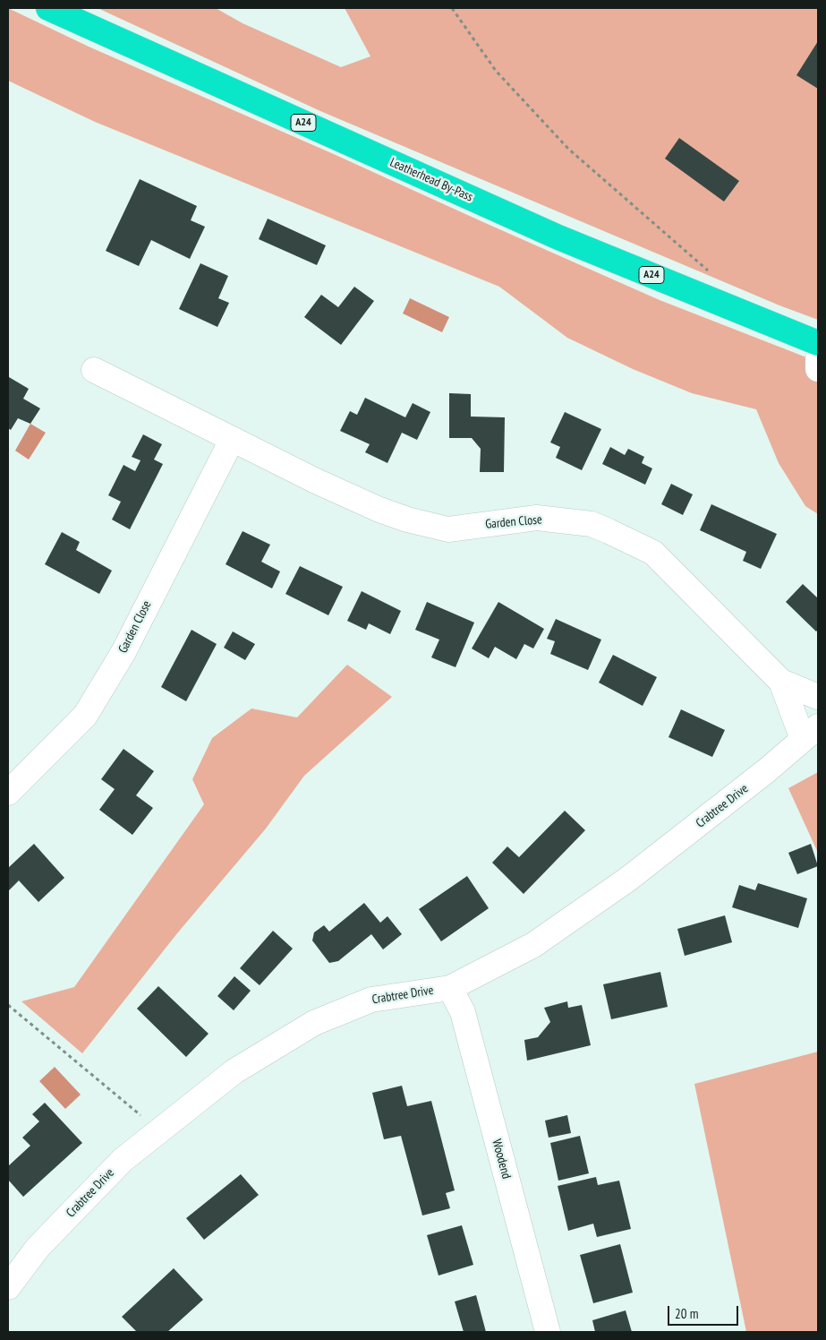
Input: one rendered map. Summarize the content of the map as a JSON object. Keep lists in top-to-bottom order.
{
  "streets": {
    "highway": ["A24", "Leatherhead By-Pass"],
    "street": ["Garden Close", "Crabtree Drive", "Woodend"]
  },
  "crossings": [
    ["Garden Close", "Crabtree Drive"],
    ["Crabtree Drive", "Woodend"]
  ],
  "scale_bar": "20 m"
}
